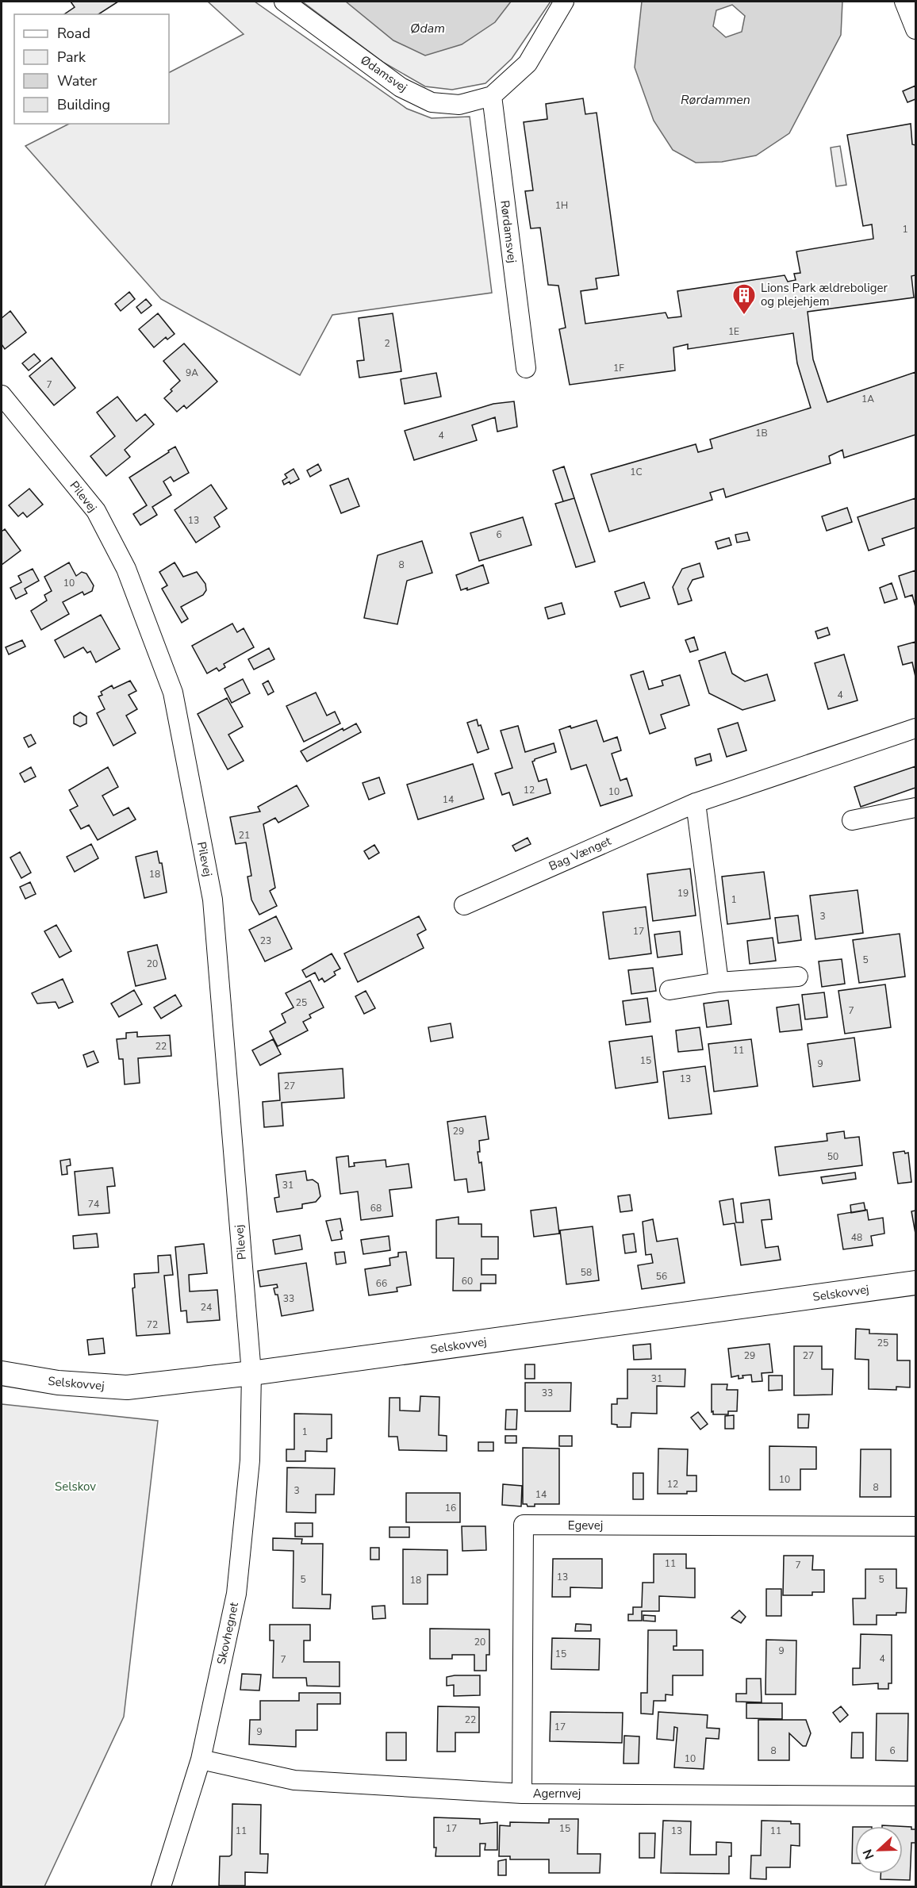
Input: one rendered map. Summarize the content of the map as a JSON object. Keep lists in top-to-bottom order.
{
  "streets": {
    "street": [
      "Ødamsvej",
      "Rørdamsvej",
      "Pilevej",
      "Bag Vænget",
      "Selskovvej",
      "Egevej",
      "Skovhegnet",
      "Agernvej"
    ]
  },
  "crossings": [
    ["Ødamsvej", "Rørdamsvej"],
    ["Pilevej", "Selskovvej"],
    ["Pilevej", "Skovhegnet"],
    ["Selskovvej", "Skovhegnet"],
    ["Egevej", "Agernvej"],
    ["Skovhegnet", "Agernvej"]
  ],
  "water": ["Ødam", "Rørdammen"],
  "parks": ["Selskov"],
  "places": {
    "building": ["Lions Park ældreboliger og plejehjem"]
  },
  "house_numbers": [
    "1H",
    "1",
    "1E",
    "2",
    "1F",
    "9A",
    "7",
    "1A",
    "1B",
    "4",
    "1C",
    "13",
    "6",
    "8",
    "10",
    "4",
    "12",
    "10",
    "14",
    "21",
    "18",
    "19",
    "1",
    "3",
    "17",
    "23",
    "5",
    "20",
    "25",
    "7",
    "22",
    "11",
    "15",
    "9",
    "13",
    "27",
    "29",
    "50",
    "31",
    "74",
    "68",
    "48",
    "58",
    "56",
    "60",
    "66",
    "33",
    "24",
    "72",
    "25",
    "29",
    "27",
    "31",
    "33",
    "1",
    "10",
    "12",
    "8",
    "3",
    "14",
    "16",
    "11",
    "7",
    "13",
    "5",
    "5",
    "18",
    "20",
    "9",
    "15",
    "4",
    "7",
    "22",
    "17",
    "9",
    "8",
    "6",
    "10",
    "17",
    "15",
    "11",
    "13",
    "11"
  ],
  "legend": [
    "Road",
    "Park",
    "Water",
    "Building"
  ],
  "north": "left"
}
